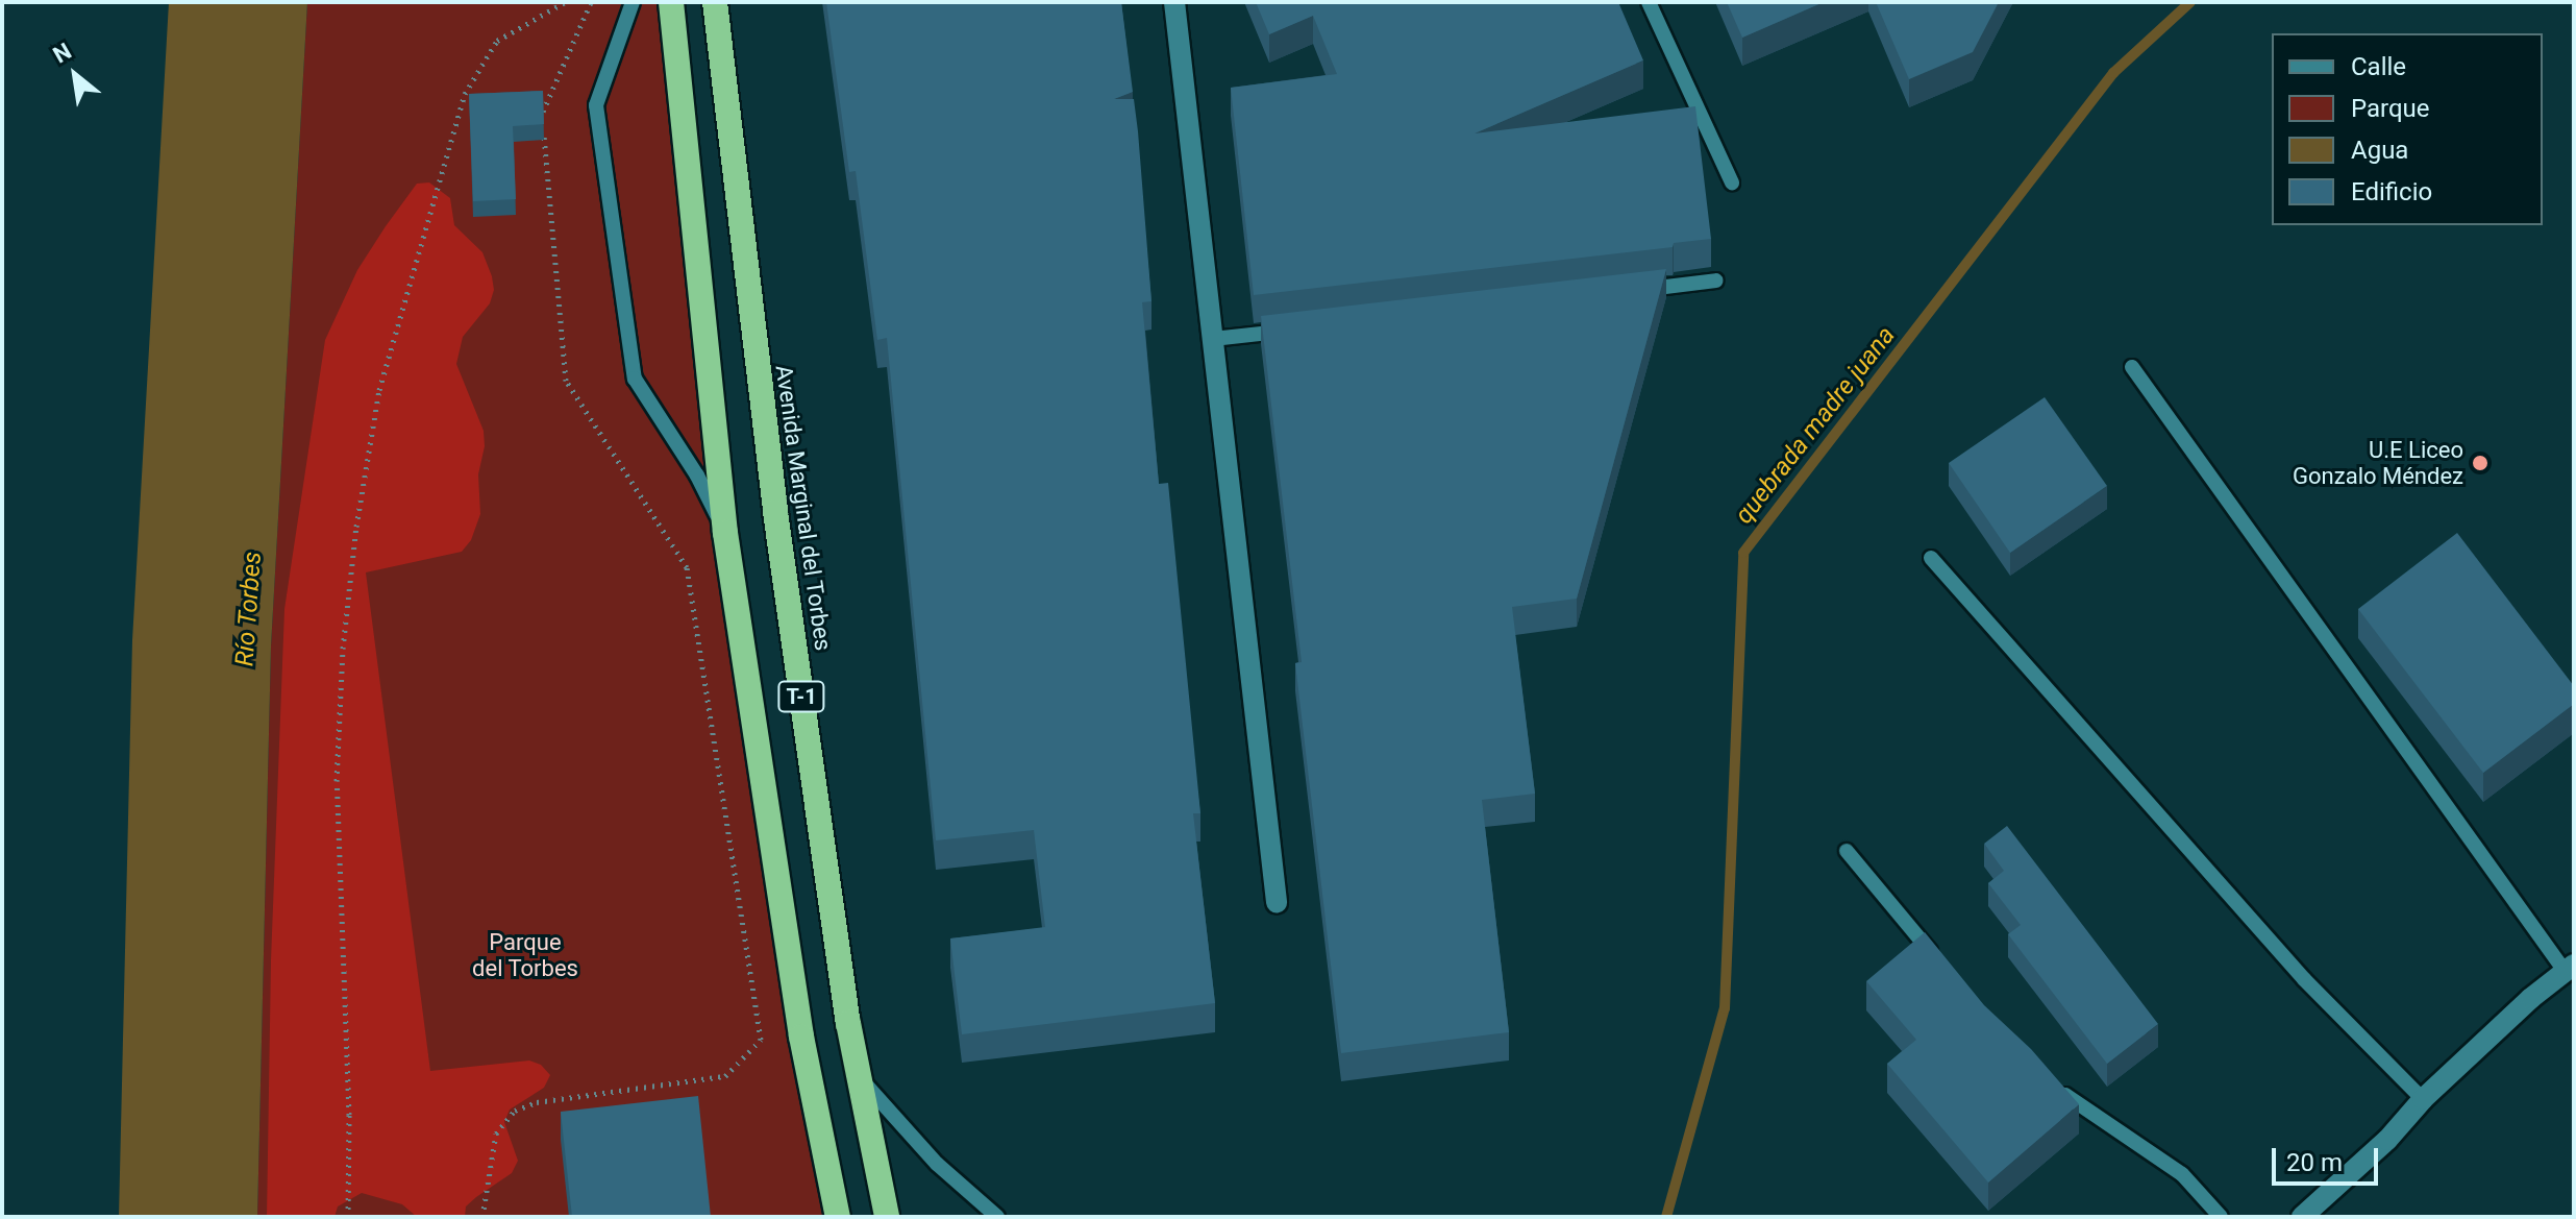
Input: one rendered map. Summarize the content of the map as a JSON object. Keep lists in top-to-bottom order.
{
  "streets": {
    "highway": ["Avenida Marginal del Torbes", "T-1"]
  },
  "water": ["quebrada madre juana", "Río Torbes"],
  "parks": ["Parque del Torbes"],
  "places": ["U.E Liceo Gonzalo Méndez"],
  "legend": [
    "Calle",
    "Parque",
    "Agua",
    "Edificio"
  ],
  "scale_bar": "20 m",
  "north": "top left"
}
